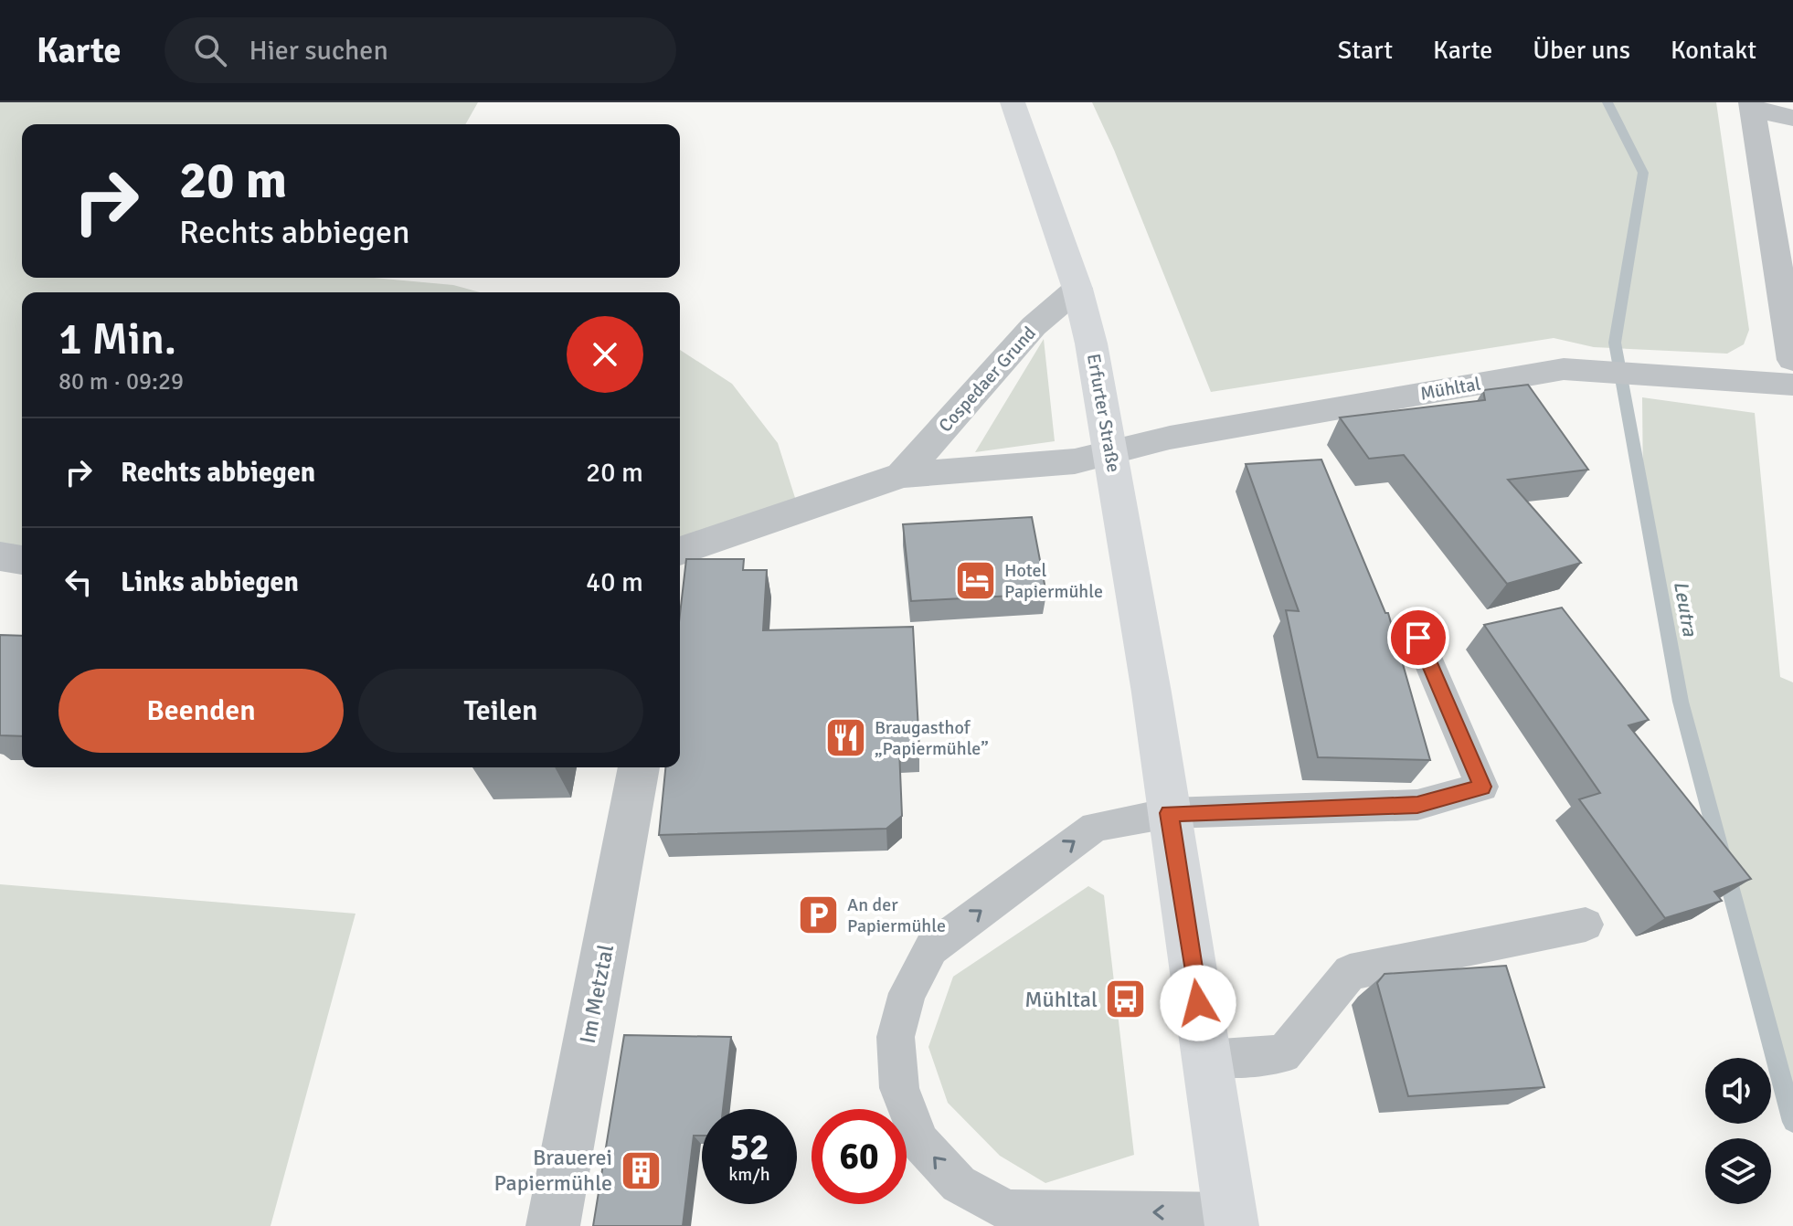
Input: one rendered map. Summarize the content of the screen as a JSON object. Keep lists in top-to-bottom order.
{
  "streets": {
    "main road": ["Erfurter Straße"],
    "street": ["Cospedaer Grund", "Mühltal", "Im Metztal"]
  },
  "crossings": [
    ["Cospedaer Grund", "Mühltal"],
    ["Cospedaer Grund", "Erfurter Straße"],
    ["Mühltal", "Erfurter Straße"]
  ],
  "water": ["Leutra"],
  "places": {
    "hotel": ["Hotel Papiermühle"],
    "restaurant": ["Braugasthof „Papiermühle”"],
    "parking": ["An der Papiermühle"],
    "bus stop": ["Mühltal"],
    "building": ["Brauerei Papiermühle"]
  },
  "page": {
    "header": "Karte",
    "search": "Hier suchen",
    "nav": [
      "Start",
      "Karte",
      "Über uns",
      "Kontakt"
    ],
    "turn": ["20 m", "Rechts abbiegen"],
    "heading": ["1 Min.", "80 m · 09:29"],
    "list": [
      {
        "name": "Rechts abbiegen",
        "value": "20 m"
      },
      {
        "name": "Links abbiegen",
        "value": "40 m"
      }
    ],
    "buttons": ["Beenden", "Teilen"],
    "speed": "52 km/h",
    "limit": "60"
  }
}
